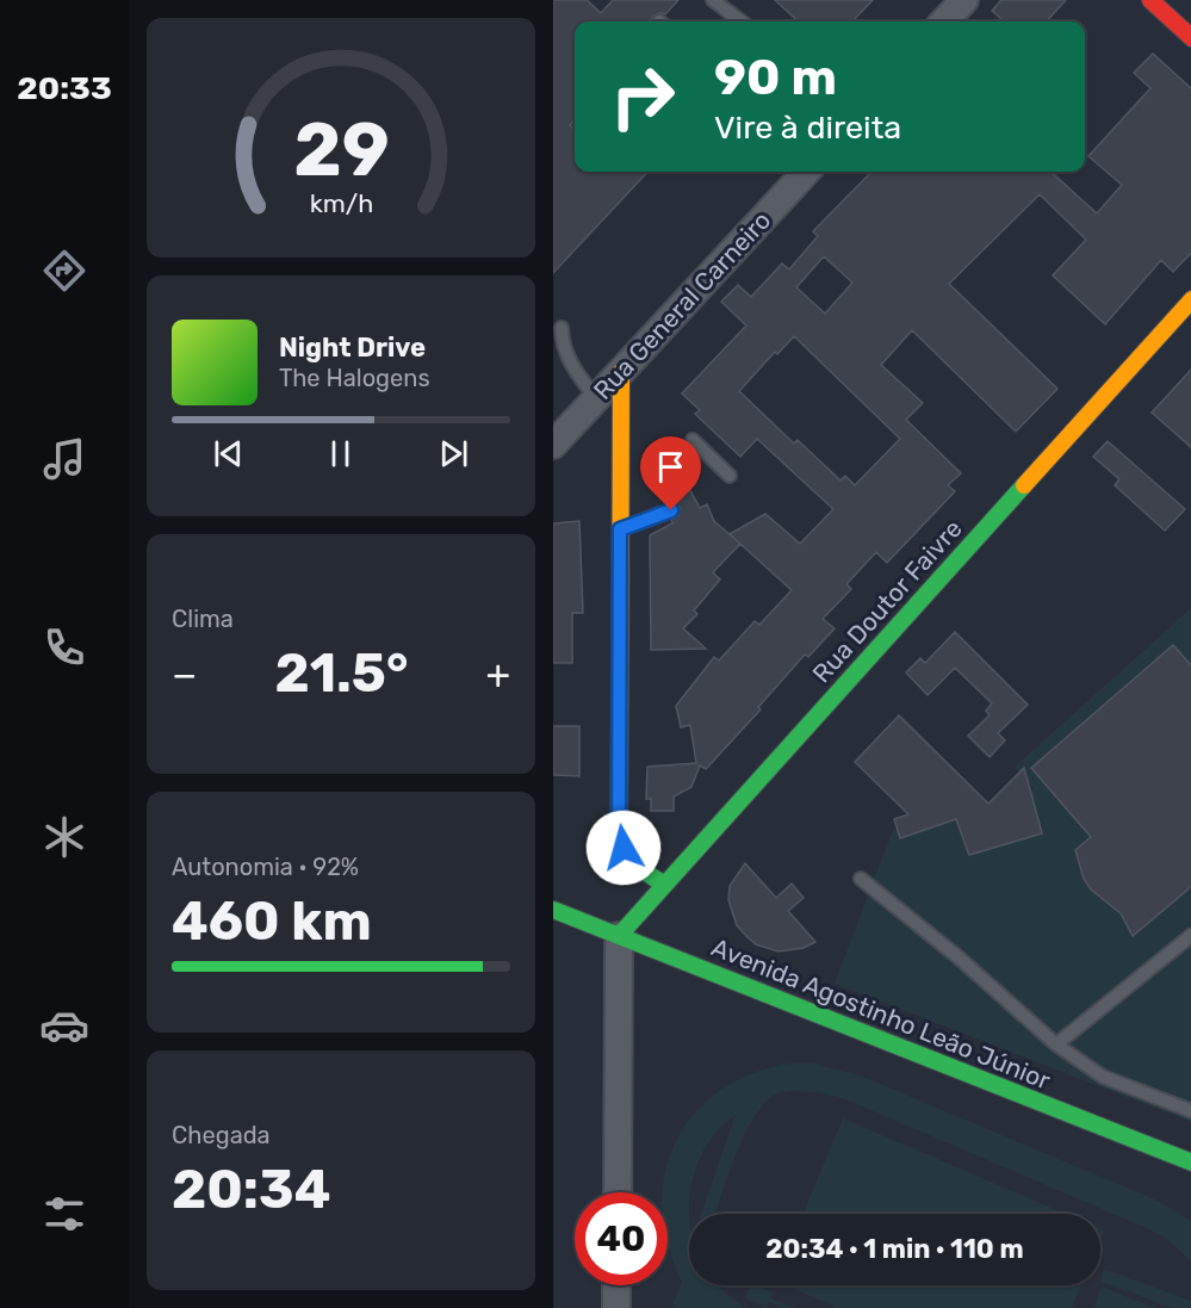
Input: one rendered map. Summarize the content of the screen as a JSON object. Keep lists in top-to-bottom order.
{
  "streets": {
    "street": ["Rua General Carneiro", "Rua Doutor Faivre", "Avenida Agostinho Leão Júnior"]
  },
  "crossings": [
    ["Rua Doutor Faivre", "Avenida Agostinho Leão Júnior"]
  ],
  "page": {
    "tabs": "20:33",
    "turn": ["90 m", "Vire à direita"],
    "song": ["Night Drive", "The Halogens"],
    "tile": [
      "Clima",
      ["Autonomia · 92%", "460 km"],
      ["Chegada", "20:34"]
    ],
    "heat": ["−", "21.5°", "+"],
    "limit": "40",
    "trip": "20:34 · 1 min · 110 m",
    "gauge": ["29", "km/h"]
  }
}
